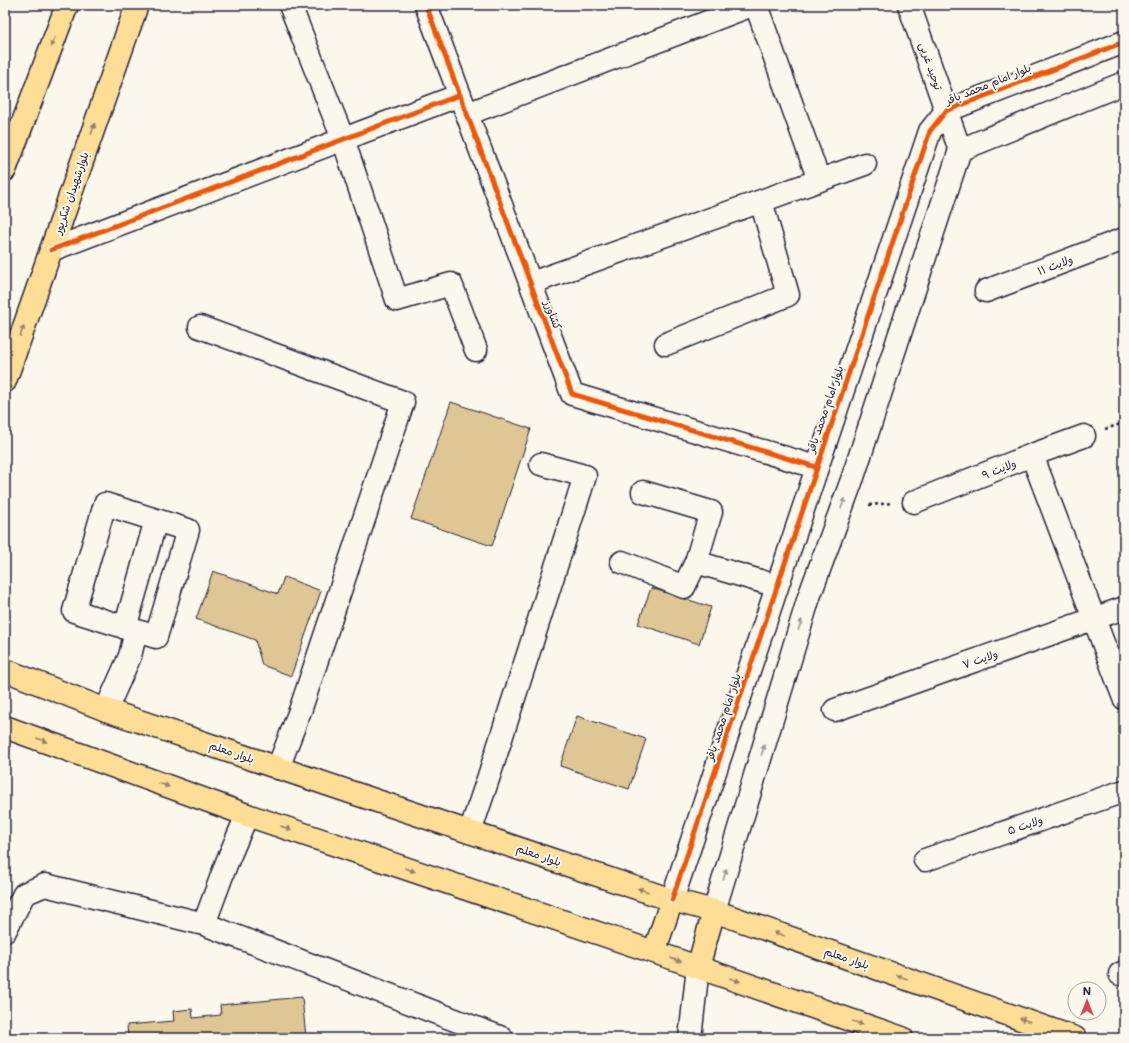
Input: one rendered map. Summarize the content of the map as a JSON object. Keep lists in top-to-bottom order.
{
  "streets": {
    "main road": ["بلوارشهیدان شکرپور", "بلوار معلم"],
    "street": [
      "توحید غربی",
      "بلوار امام محمد باقر",
      "ولایت ۱۱",
      "کشاورز",
      "ولایت ۹",
      "ولایت ۷",
      "ولایت ۵"
    ]
  },
  "crossings": [
    ["توحید غربی", "بلوار امام محمد باقر"],
    ["بلوار امام محمد باقر", "کشاورز"],
    ["بلوار امام محمد باقر", "بلوار معلم"]
  ],
  "north": "top"
}
